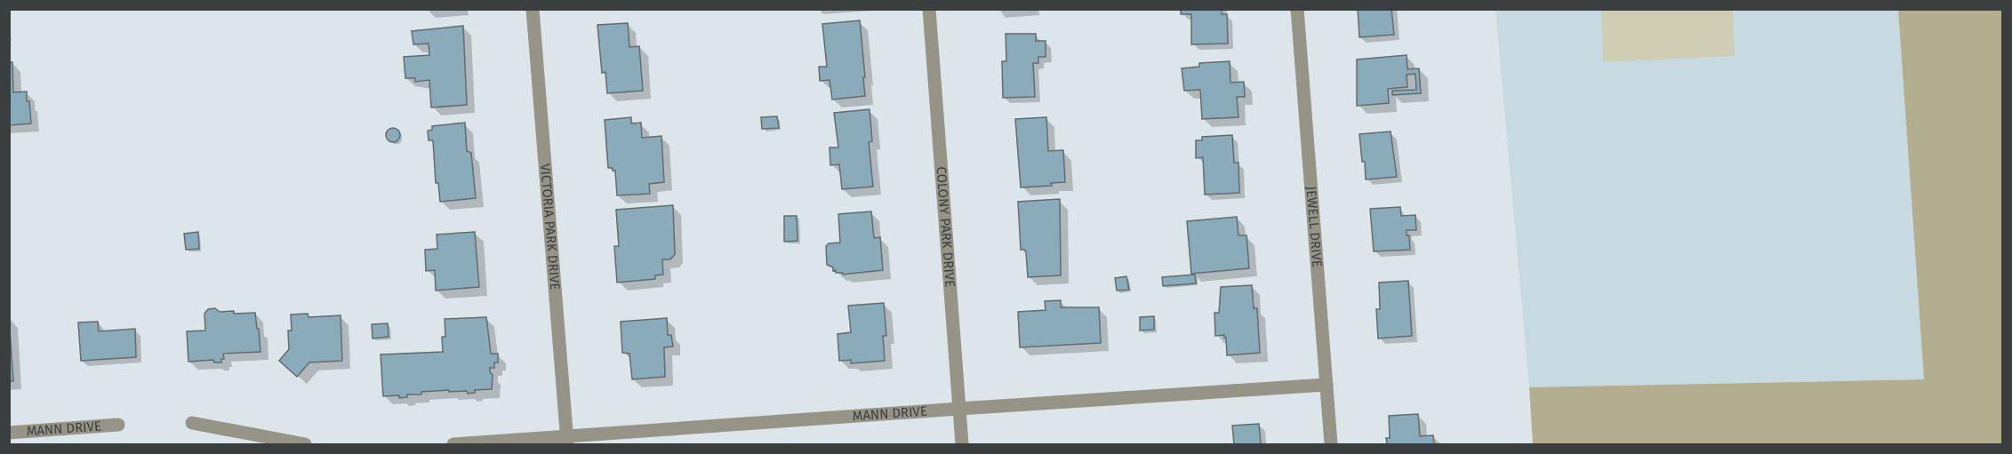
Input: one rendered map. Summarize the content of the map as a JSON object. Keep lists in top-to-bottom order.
{
  "streets": {
    "street": [
      "VICTORIA PARK DRIVE",
      "COLONY PARK DRIVE",
      "JEWELL DRIVE",
      "MANN DRIVE"
    ]
  },
  "crossings": [
    ["VICTORIA PARK DRIVE", "MANN DRIVE"],
    ["COLONY PARK DRIVE", "MANN DRIVE"],
    ["JEWELL DRIVE", "MANN DRIVE"]
  ]
}
